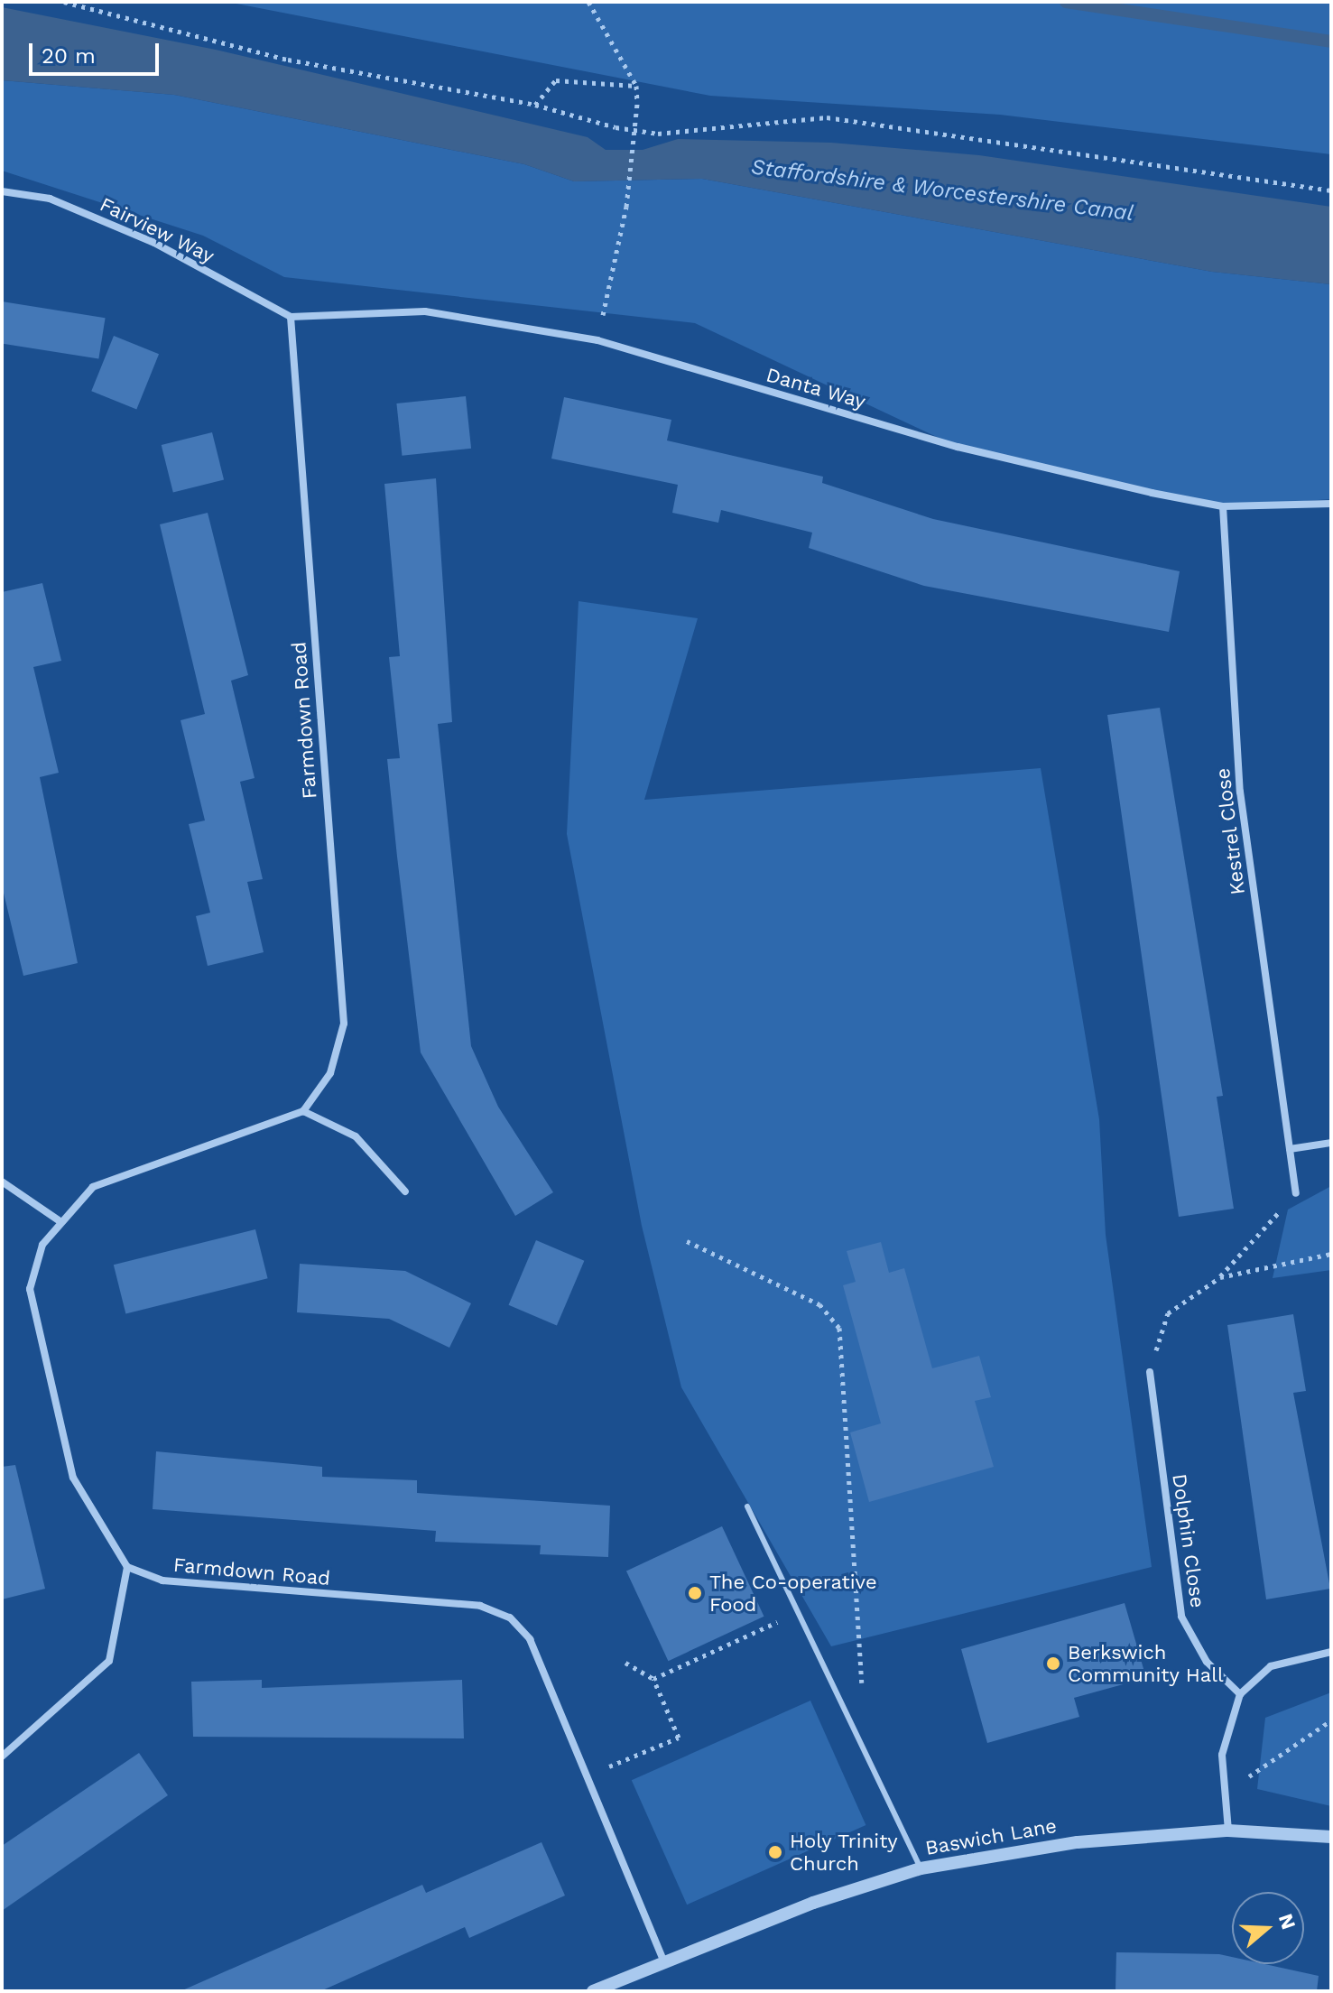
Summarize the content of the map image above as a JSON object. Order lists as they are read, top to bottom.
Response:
{
  "streets": {
    "street": [
      "Fairview Way",
      "Danta Way",
      "Farmdown Road",
      "Kestrel Close",
      "Dolphin Close",
      "Baswich Lane"
    ]
  },
  "crossings": [
    ["Fairview Way", "Danta Way"],
    ["Fairview Way", "Farmdown Road"],
    ["Danta Way", "Farmdown Road"],
    ["Danta Way", "Kestrel Close"],
    ["Farmdown Road", "Baswich Lane"]
  ],
  "water": ["Staffordshire & Worcestershire Canal"],
  "places": ["The Co-operative Food", "Berkswich Community Hall", "Holy Trinity Church"],
  "scale_bar": "20 m",
  "north": "right"
}
